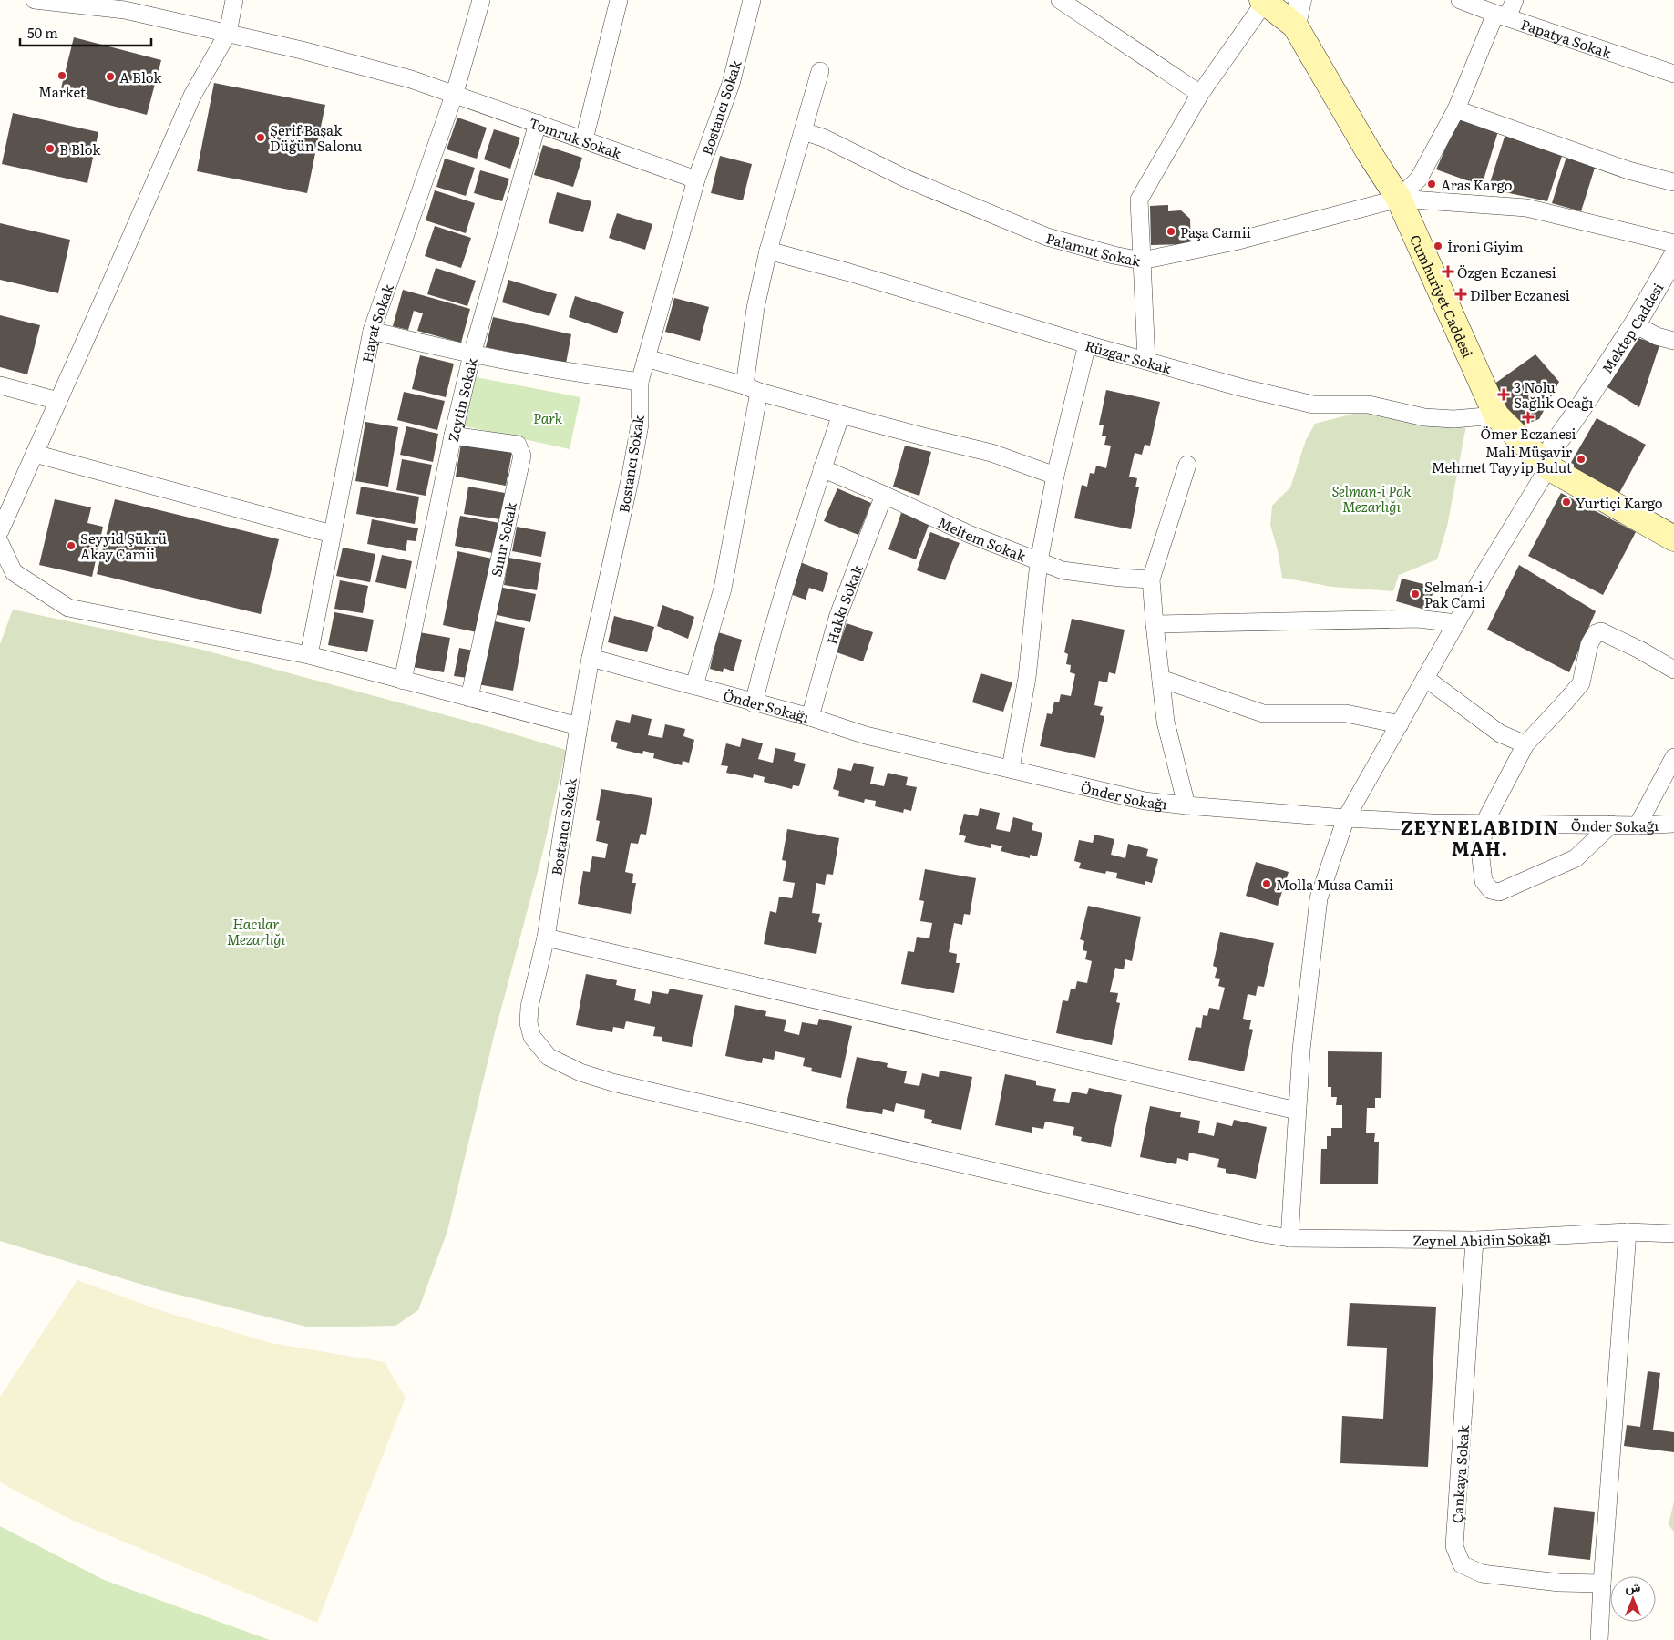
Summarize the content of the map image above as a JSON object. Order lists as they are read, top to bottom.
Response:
{
  "streets": {
    "main road": ["Cumhuriyet Caddesi"],
    "street": [
      "Papatya Sokak",
      "Bostancı Sokak",
      "Tomruk Sokak",
      "Palamut Sokak",
      "Hayat Sokak",
      "Mektep Caddesi",
      "Rüzgar Sokak",
      "Zeytin Sokak",
      "Meltem Sokak",
      "Sınır Sokak",
      "Hakkı Sokak",
      "Önder Sokağı",
      "Zeynel Abidin Sokağı",
      "Çankaya Sokak"
    ]
  },
  "crossings": [
    ["Bostancı Sokak", "Tomruk Sokak"],
    ["Bostancı Sokak", "Önder Sokağı"],
    ["Bostancı Sokak", "Zeynel Abidin Sokağı"],
    ["Tomruk Sokak", "Hayat Sokak"],
    ["Tomruk Sokak", "Zeytin Sokak"],
    ["Palamut Sokak", "Cumhuriyet Caddesi"],
    ["Cumhuriyet Caddesi", "Mektep Caddesi"],
    ["Cumhuriyet Caddesi", "Rüzgar Sokak"],
    ["Zeytin Sokak", "Sınır Sokak"],
    ["Meltem Sokak", "Hakkı Sokak"],
    ["Hakkı Sokak", "Önder Sokağı"],
    ["Zeynel Abidin Sokağı", "Çankaya Sokak"]
  ],
  "districts": ["ZEYNELABIDIN MAH."],
  "parks": ["Park", "Selman-i Pak Mezarlığı", "Hacılar Mezarlığı"],
  "places": {
    "other": [
      "Market",
      "A Blok",
      "Şerif Başak Düğün Salonu",
      "B Blok",
      "Aras Kargo",
      "Paşa Camii",
      "İroni Giyim",
      "Mali Müşavir Mehmet Tayyip Bulut",
      "Yurtiçi Kargo",
      "Seyyid Şükrü Akay Camii",
      "Selman-i Pak Cami",
      "Molla Musa Camii"
    ],
    "health": [
      "Özgen Eczanesi",
      "Dilber Eczanesi",
      "3 Nolu Sağlık Ocağı",
      "Ömer Eczanesi"
    ]
  },
  "scale_bar": "50 m",
  "north": "top"
}
